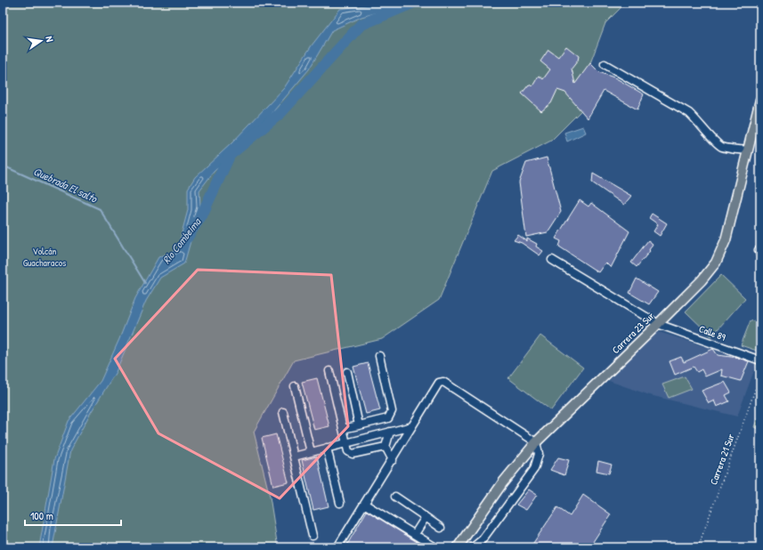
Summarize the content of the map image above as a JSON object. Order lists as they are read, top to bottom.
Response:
{
  "streets": {
    "main road": ["Carrera 23 Sur"],
    "street": ["Calle 89"],
    "path": ["Carrera 21 Sur"]
  },
  "crossings": [
    ["Carrera 23 Sur", "Calle 89"]
  ],
  "water": ["Quebrada El salto", "Río Combeima"],
  "parks": ["Volcán Guacharacos"],
  "scale_bar": "100 m",
  "north": "right"
}
